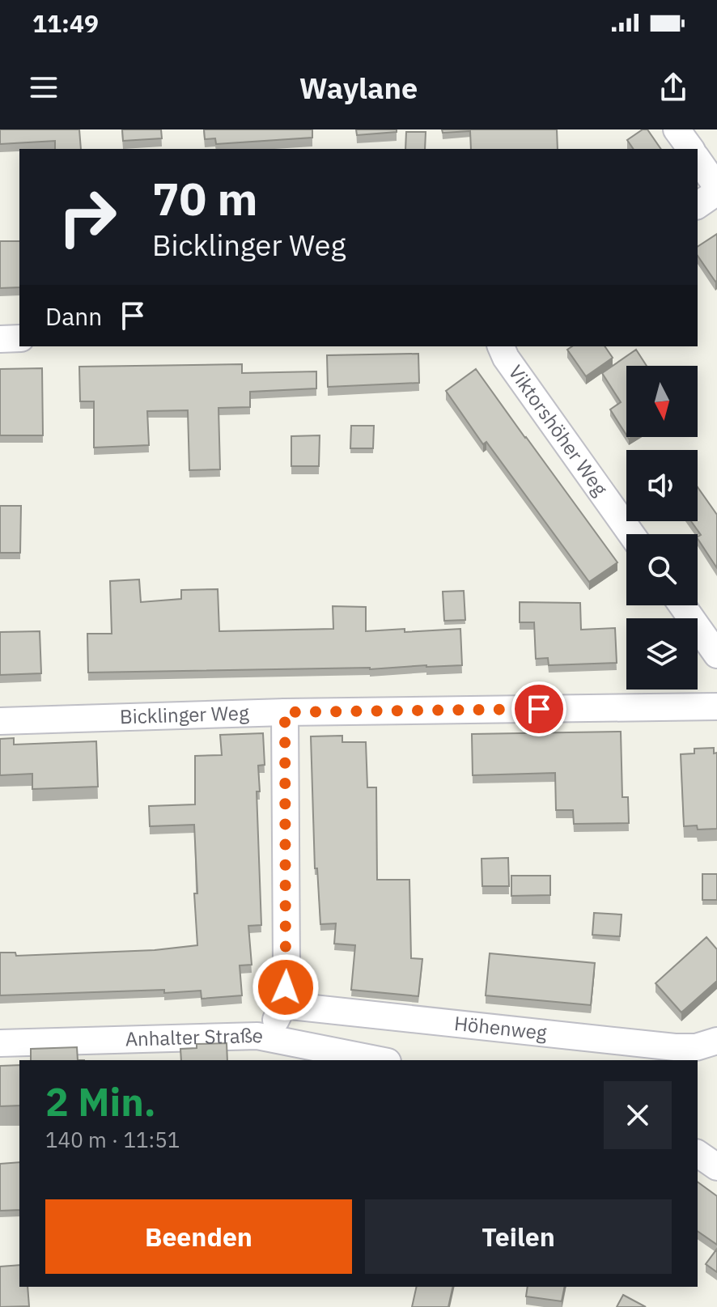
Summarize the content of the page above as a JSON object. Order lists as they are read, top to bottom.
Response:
{
  "streets": {
    "street": [
      "Viktorshöher Weg",
      "Bicklinger Weg",
      "Höhenweg",
      "Anhalter Straße"
    ]
  },
  "north": "bottom",
  "page": {
    "status": "11:49",
    "header": "Waylane",
    "turn": ["70 m", "Bicklinger Weg"],
    "then": "Dann",
    "heading": ["2 Min.", "140 m · 11:51"],
    "buttons": ["Beenden", "Teilen"]
  }
}
